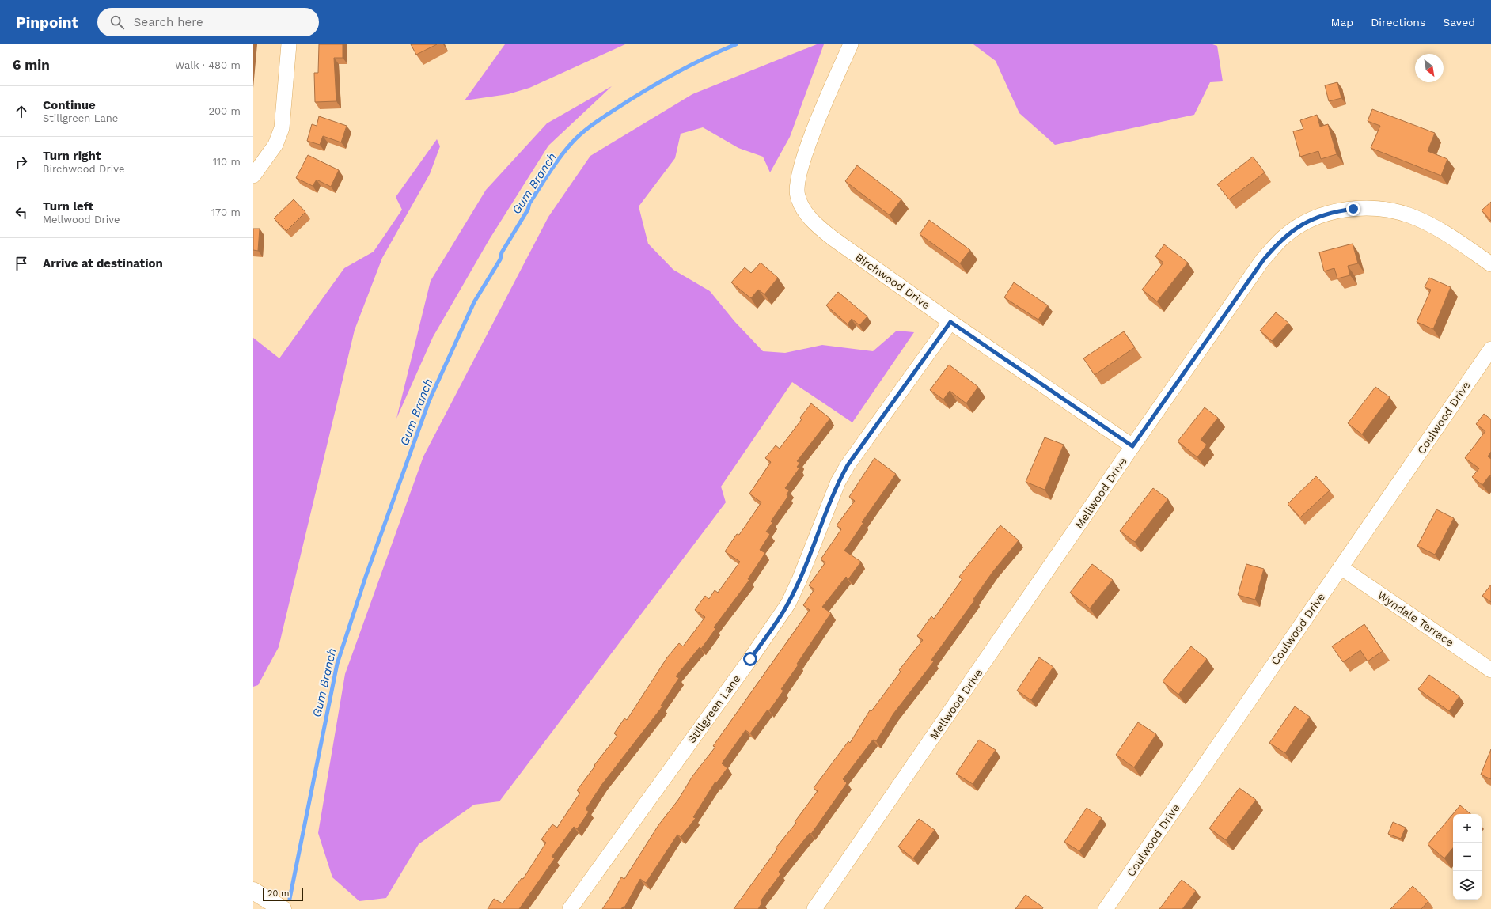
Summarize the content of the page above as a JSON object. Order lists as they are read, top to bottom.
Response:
{
  "streets": {
    "street": [
      "Birchwood Drive",
      "Coulwood Drive",
      "Mellwood Drive",
      "Wyndale Terrace",
      "Stillgreen Lane"
    ]
  },
  "crossings": [
    ["Birchwood Drive", "Mellwood Drive"],
    ["Birchwood Drive", "Stillgreen Lane"],
    ["Coulwood Drive", "Wyndale Terrace"]
  ],
  "water": ["Gum Branch"],
  "scale_bar": "20 m",
  "north": "bottom right",
  "page": {
    "header": "Pinpoint",
    "search": "Search here",
    "nav": ["Map", "Directions", "Saved"],
    "heading": ["6 min", "Walk · 480 m"],
    "list": [
      ["Continue", "Stillgreen Lane", "200 m"],
      ["Turn right", "Birchwood Drive", "110 m"],
      ["Turn left", "Mellwood Drive", "170 m"],
      "Arrive at destination"
    ],
    "map_buttons": ["+", "−"],
    "scale": "20 m"
  }
}
